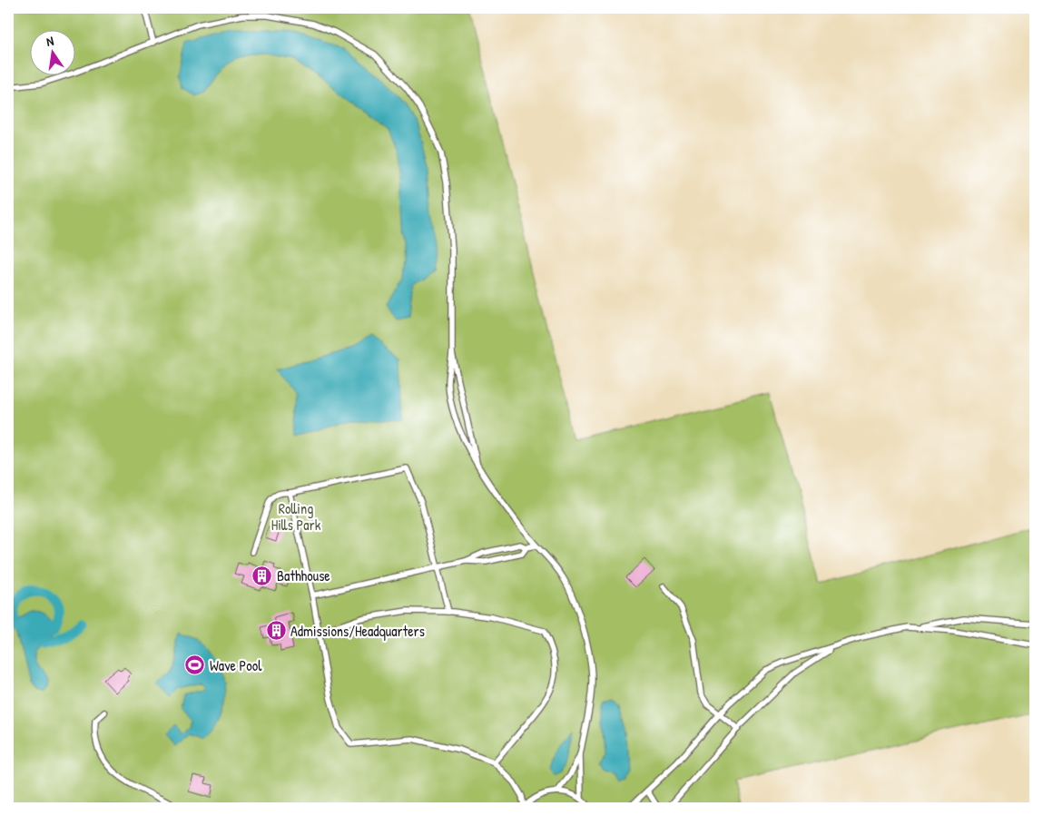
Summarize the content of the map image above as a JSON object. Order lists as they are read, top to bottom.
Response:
{
  "parks": ["Rolling Hills Park"],
  "places": {
    "building": ["Bathhouse", "Admissions/Headquarters"],
    "sports": ["Wave Pool"]
  },
  "north": "top"
}
